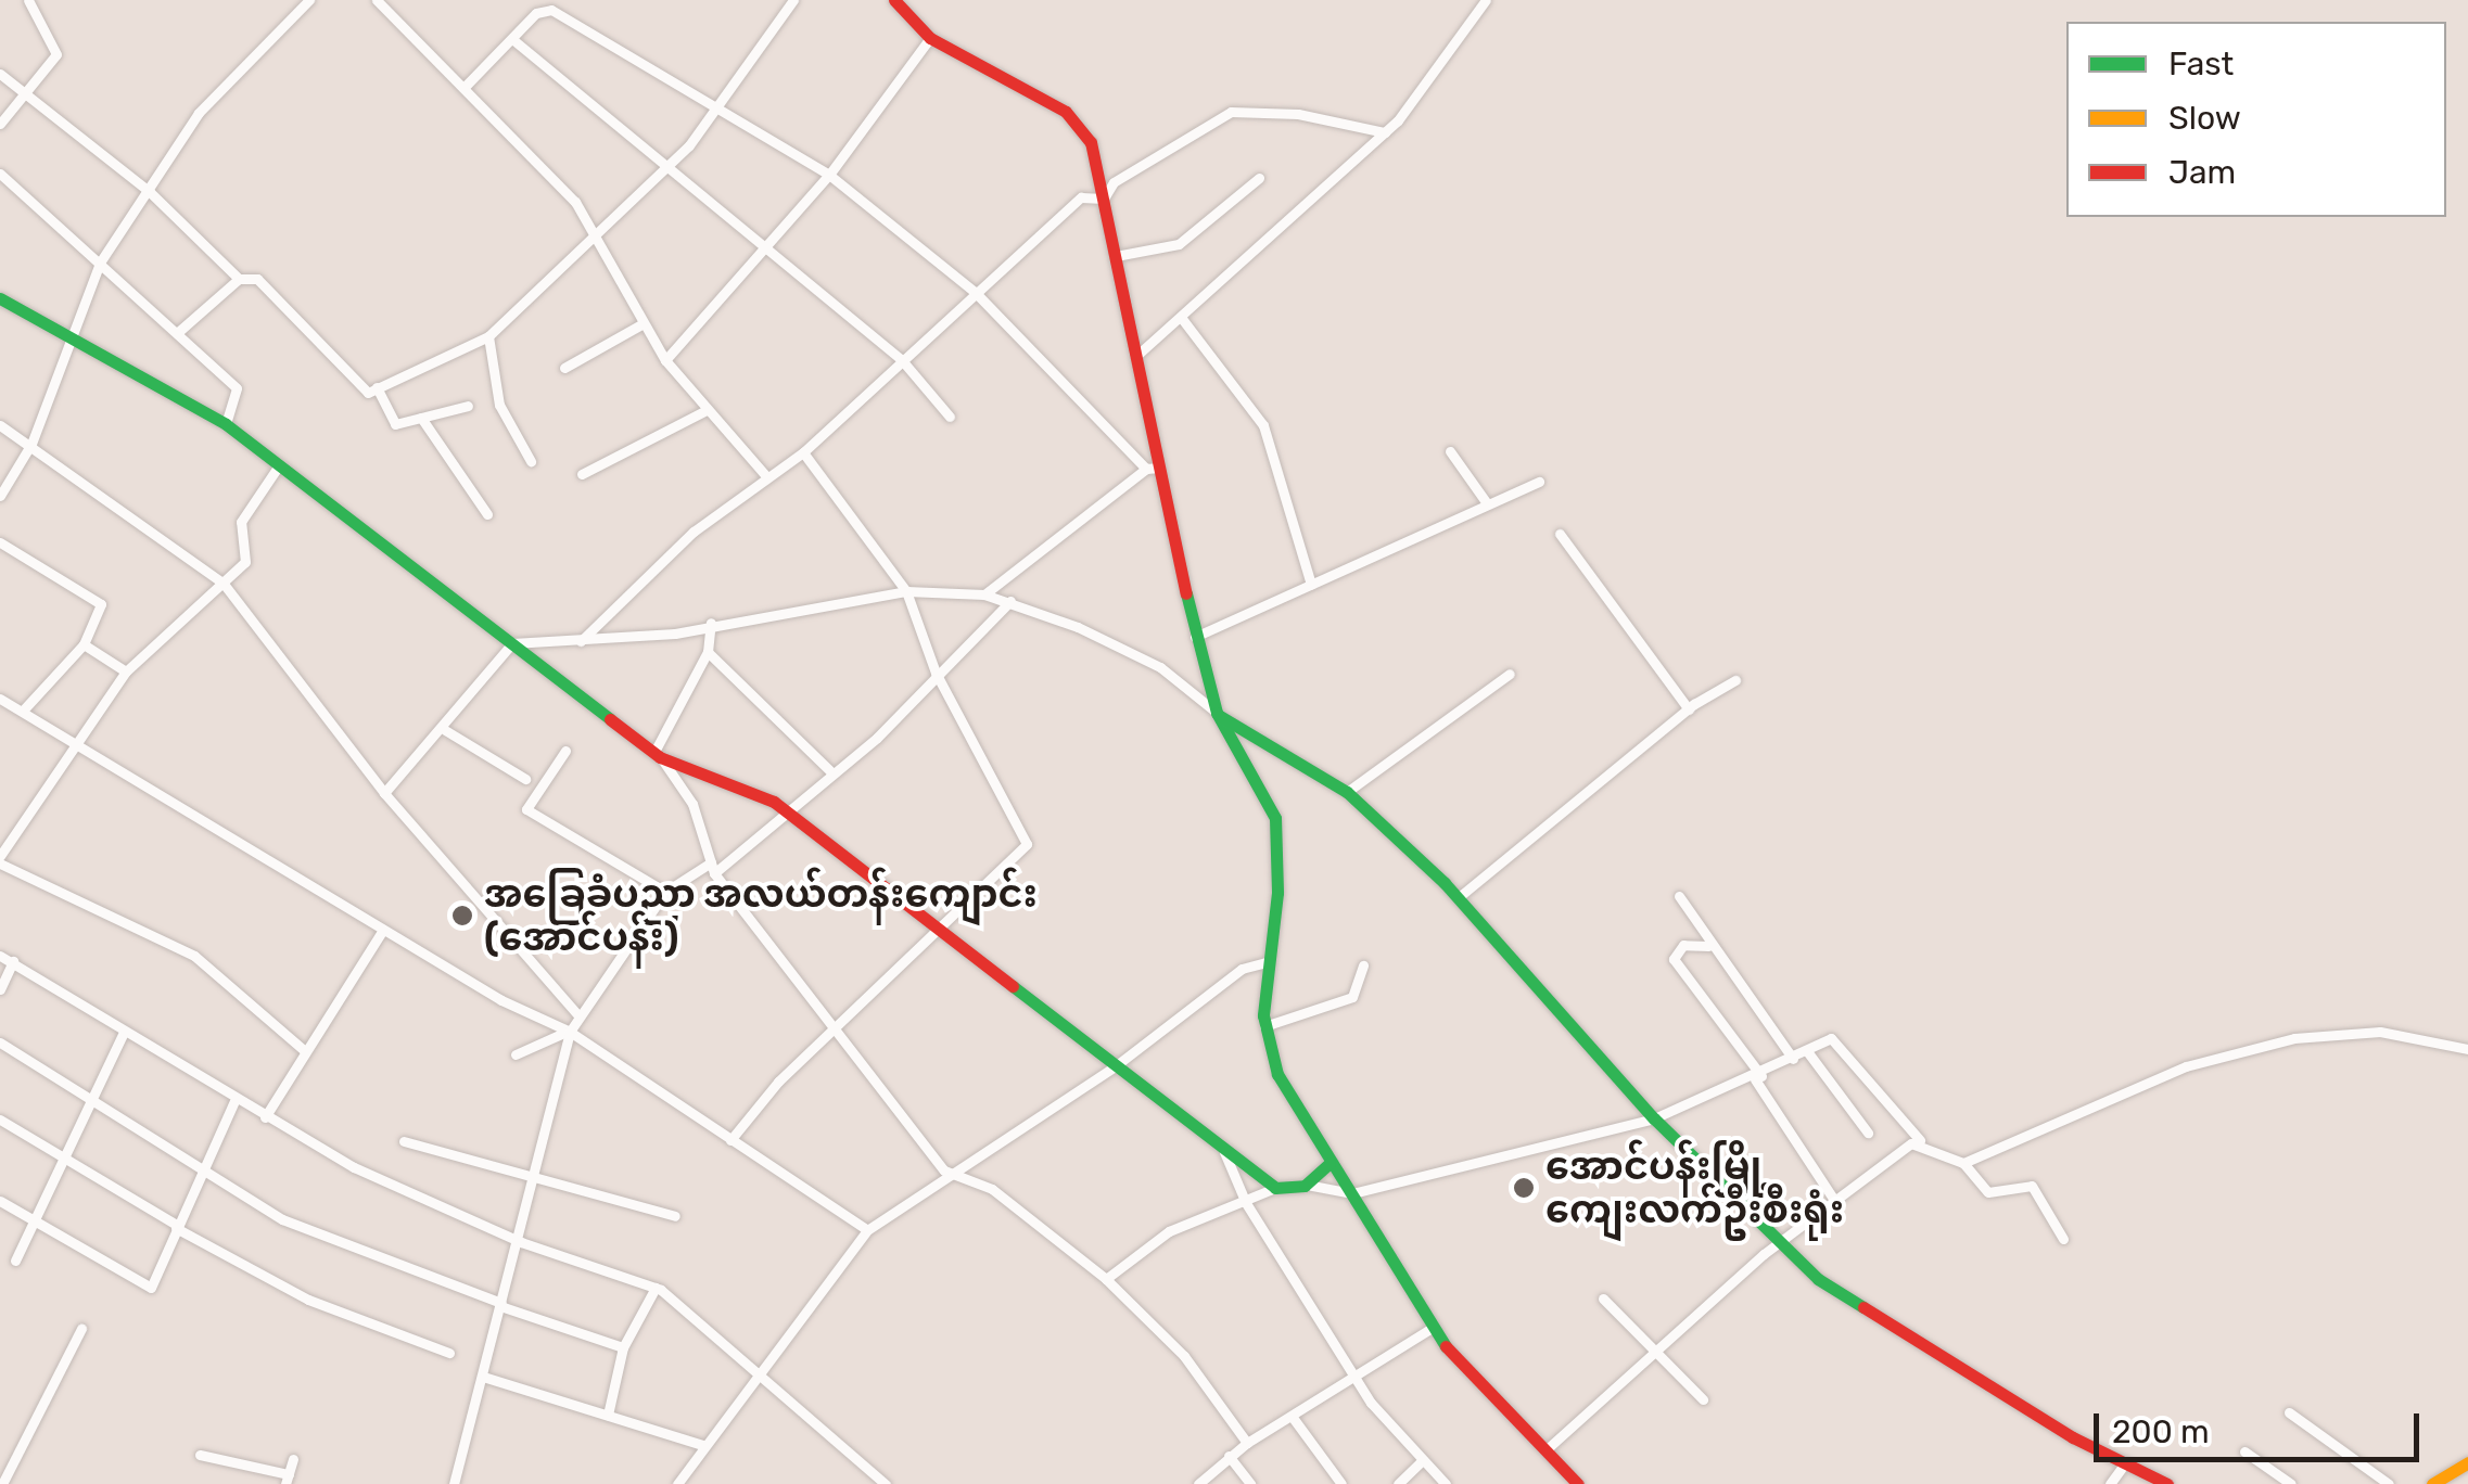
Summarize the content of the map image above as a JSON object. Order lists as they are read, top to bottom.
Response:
{
  "places": ["အခြေခံပညာ အလယ်တန်းကျောင်း (အောင်ပန်း)", "အောင်ပန်းမြို့ ကျေးလက်ဦးစီးရုံး"],
  "legend": ["Fast", "Slow", "Jam"],
  "scale_bar": "200 m"
}
